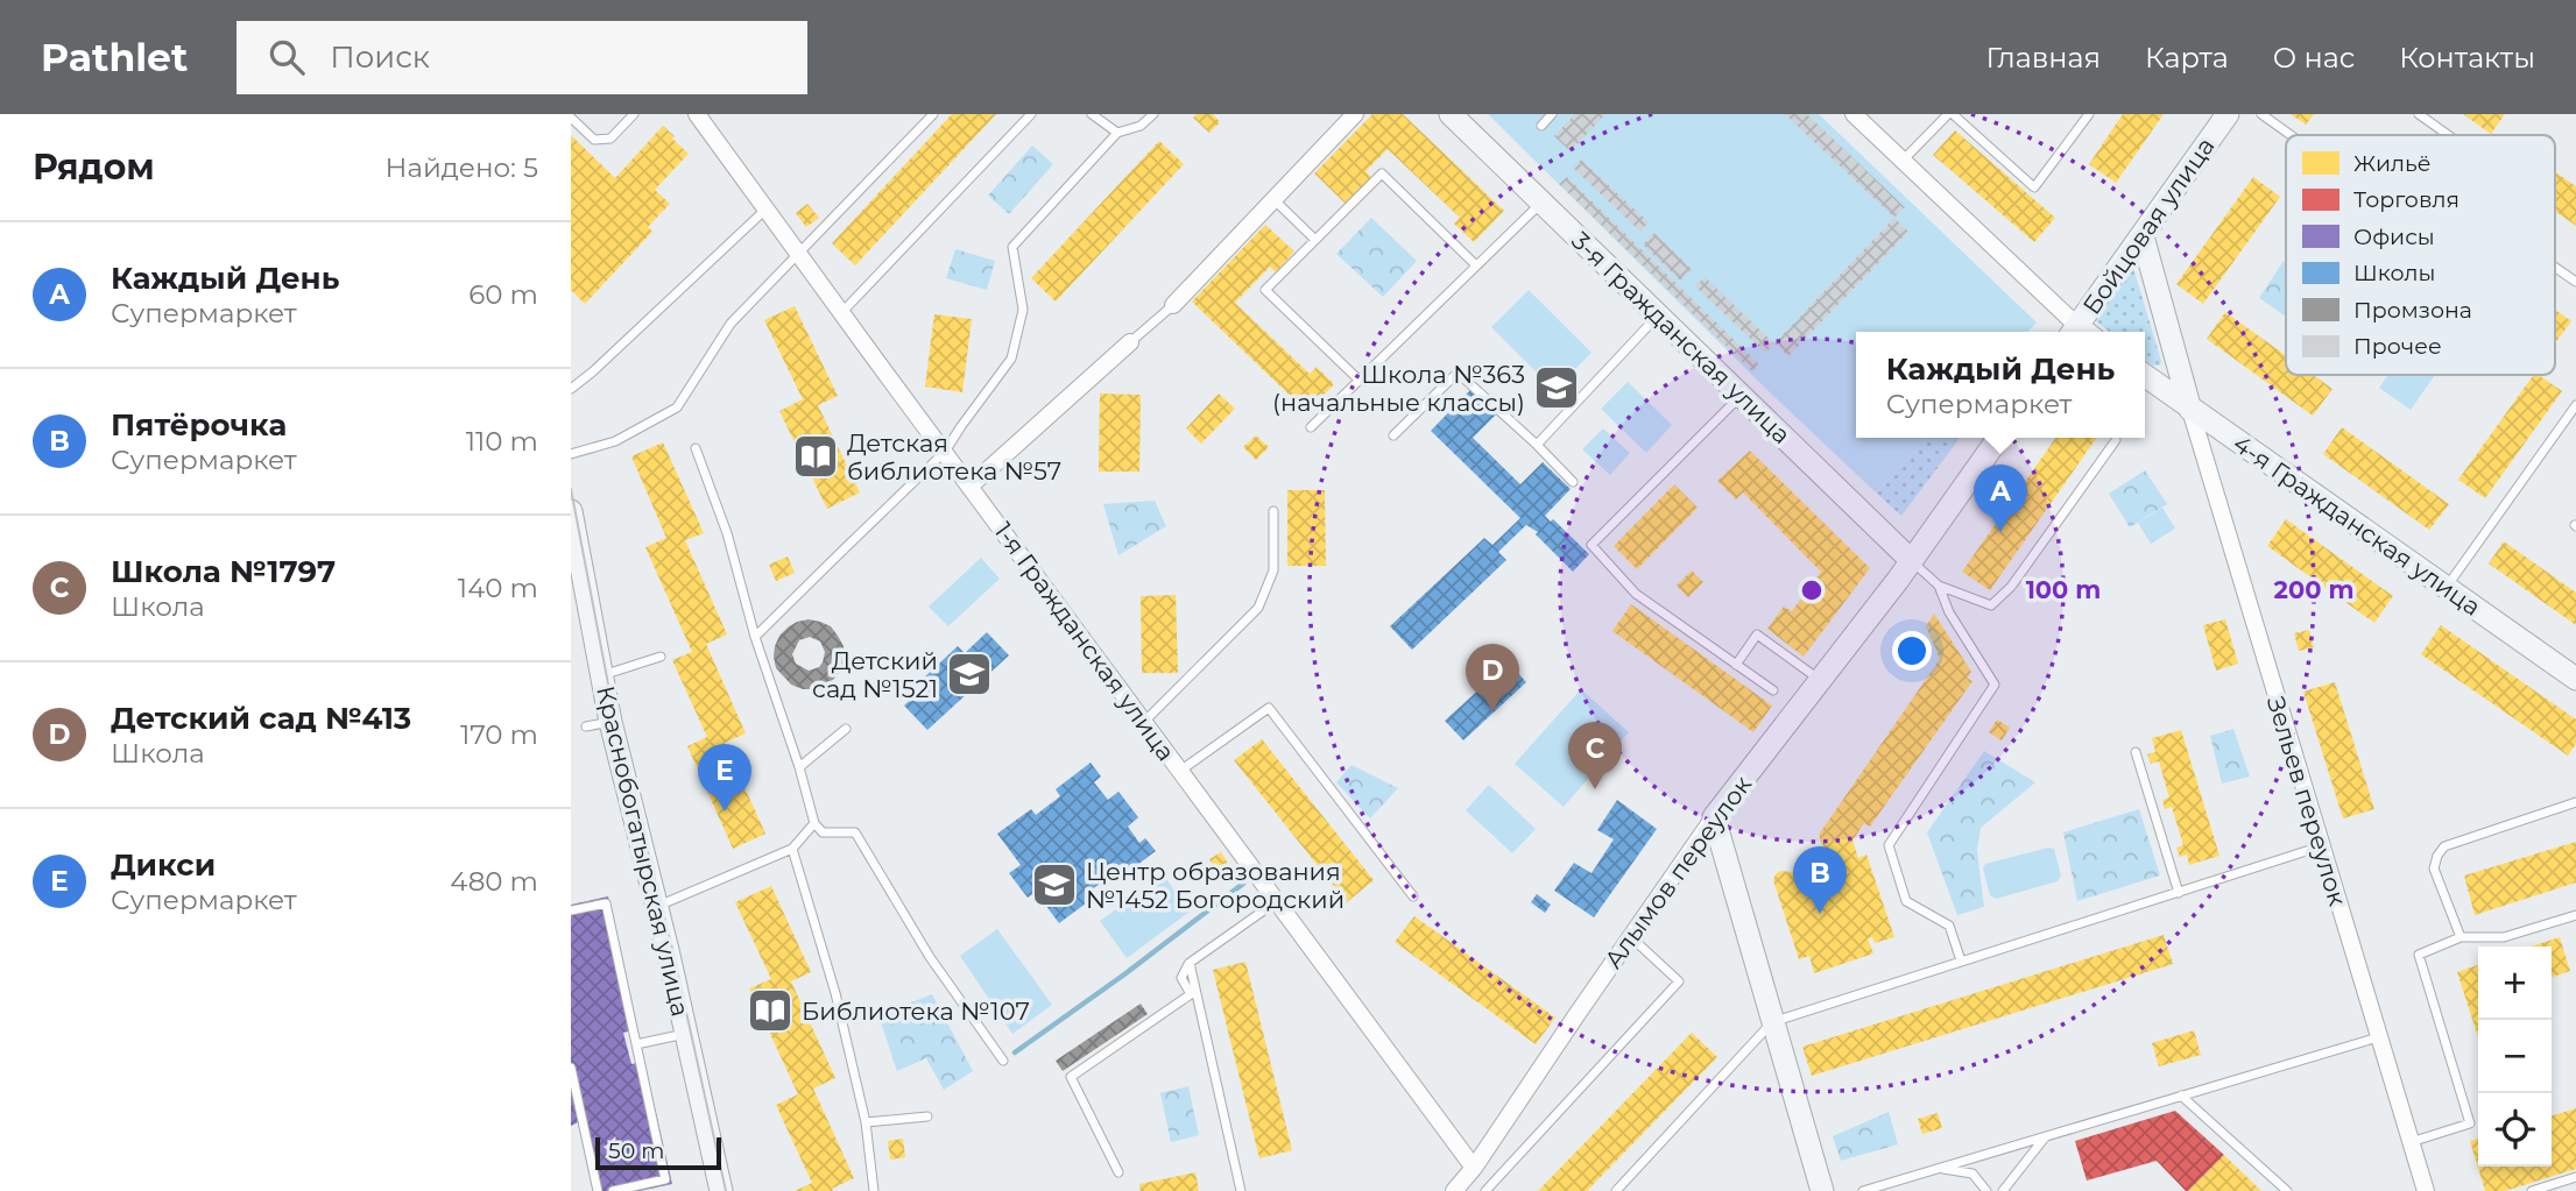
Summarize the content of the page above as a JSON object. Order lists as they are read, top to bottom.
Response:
{
  "streets": {
    "street": [
      "Бойцовая улица",
      "3-я Гражданская улица",
      "4-я Гражданская улица",
      "1-я Гражданская улица",
      "Зельев переулок",
      "Краснобогатырская улица",
      "Алымов переулок"
    ]
  },
  "crossings": [
    ["3-я Гражданская улица", "Алымов переулок"],
    ["4-я Гражданская улица", "Зельев переулок"],
    ["1-я Гражданская улица", "Алымов переулок"]
  ],
  "places": {
    "school or university": ["Школа №363 (начальные классы)", "Детский сад №1521", "Центр образования №1452 Богородский"],
    "library": ["Детская библиотека №57", "Библиотека №107"]
  },
  "legend": [
    "Жильё",
    "Торговля",
    "Офисы",
    "Школы",
    "Промзона",
    "Прочее"
  ],
  "scale_bar": "50 m",
  "page": {
    "header": "Pathlet",
    "search": "Поиск",
    "nav": [
      "Главная",
      "Карта",
      "О нас",
      "Контакты"
    ],
    "heading": ["Рядом", "Найдено: 5"],
    "list": [
      {
        "mark": "A",
        "name": "Каждый День",
        "note": "Супермаркет",
        "value": "60 m"
      },
      {
        "mark": "B",
        "name": "Пятёрочка",
        "note": "Супермаркет",
        "value": "110 m"
      },
      {
        "mark": "C",
        "name": "Школа №1797",
        "note": "Школа",
        "value": "140 m"
      },
      {
        "mark": "D",
        "name": "Детский сад №413",
        "note": "Школа",
        "value": "170 m"
      },
      {
        "mark": "E",
        "name": "Дикси",
        "note": "Супермаркет",
        "value": "480 m"
      }
    ],
    "popup": ["Каждый День", "Супермаркет"],
    "pins": [
      "A",
      "D",
      "C",
      "E",
      "B"
    ],
    "map_buttons": ["+", "−"],
    "scale": "50 m"
  },
  "rings": ["100 m", "200 m"]
}
